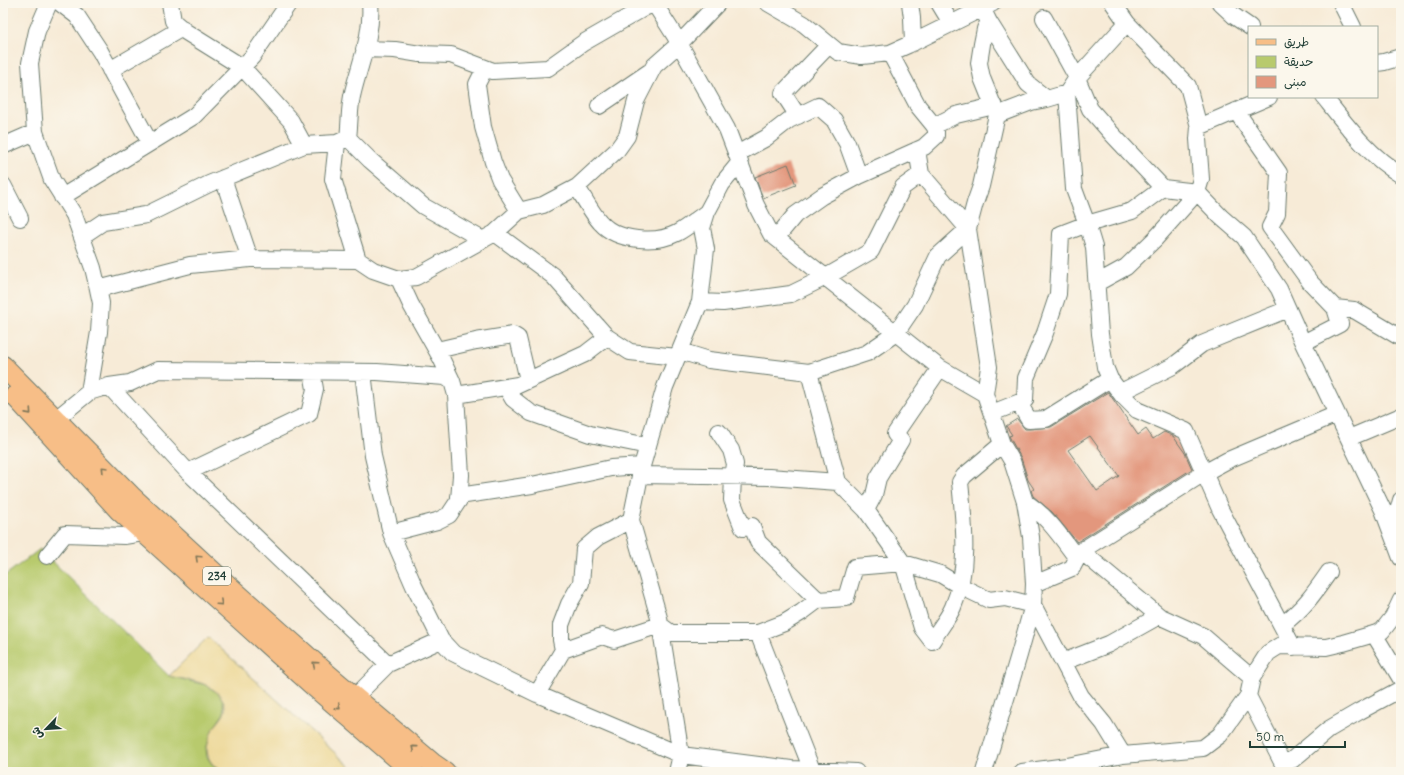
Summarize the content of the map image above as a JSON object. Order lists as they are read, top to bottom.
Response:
{
  "streets": {
    "main road": ["234"]
  },
  "legend": ["طريق", "حديقة", "مبنى"],
  "scale_bar": "50 m",
  "north": "bottom left"
}
